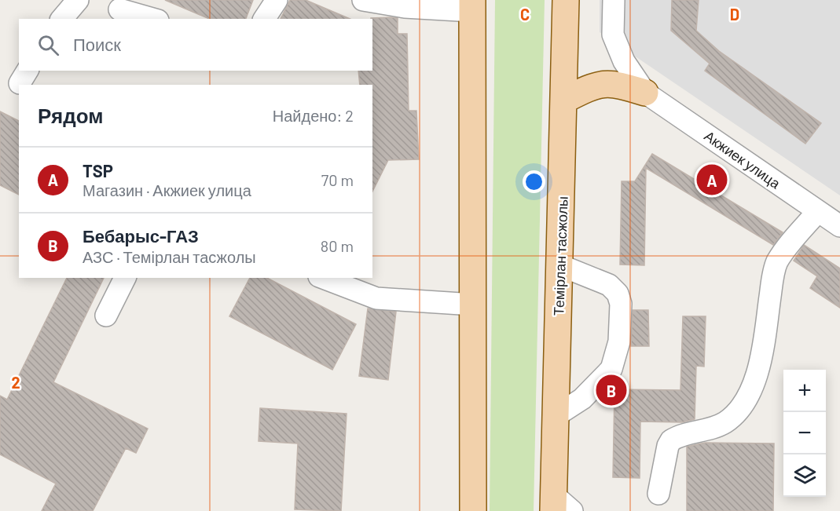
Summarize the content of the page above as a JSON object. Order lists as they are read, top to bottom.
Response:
{
  "streets": {
    "main road": ["Темірлан тасжолы"],
    "street": ["Акжиек улица"]
  },
  "page": {
    "search": "Поиск",
    "heading": ["Рядом", "Найдено: 2"],
    "list": [
      {
        "mark": "A",
        "name": "TSP",
        "note": "Магазин · Акжиек улица",
        "value": "70 m"
      },
      {
        "mark": "B",
        "name": "Бебарыс-ГАЗ",
        "note": "АЗС · Темірлан тасжолы",
        "value": "80 m"
      }
    ],
    "pins": ["A", "B"],
    "map_buttons": ["+", "−"]
  },
  "grid": {
    "columns": ["C", "D"],
    "rows": ["2"]
  }
}
